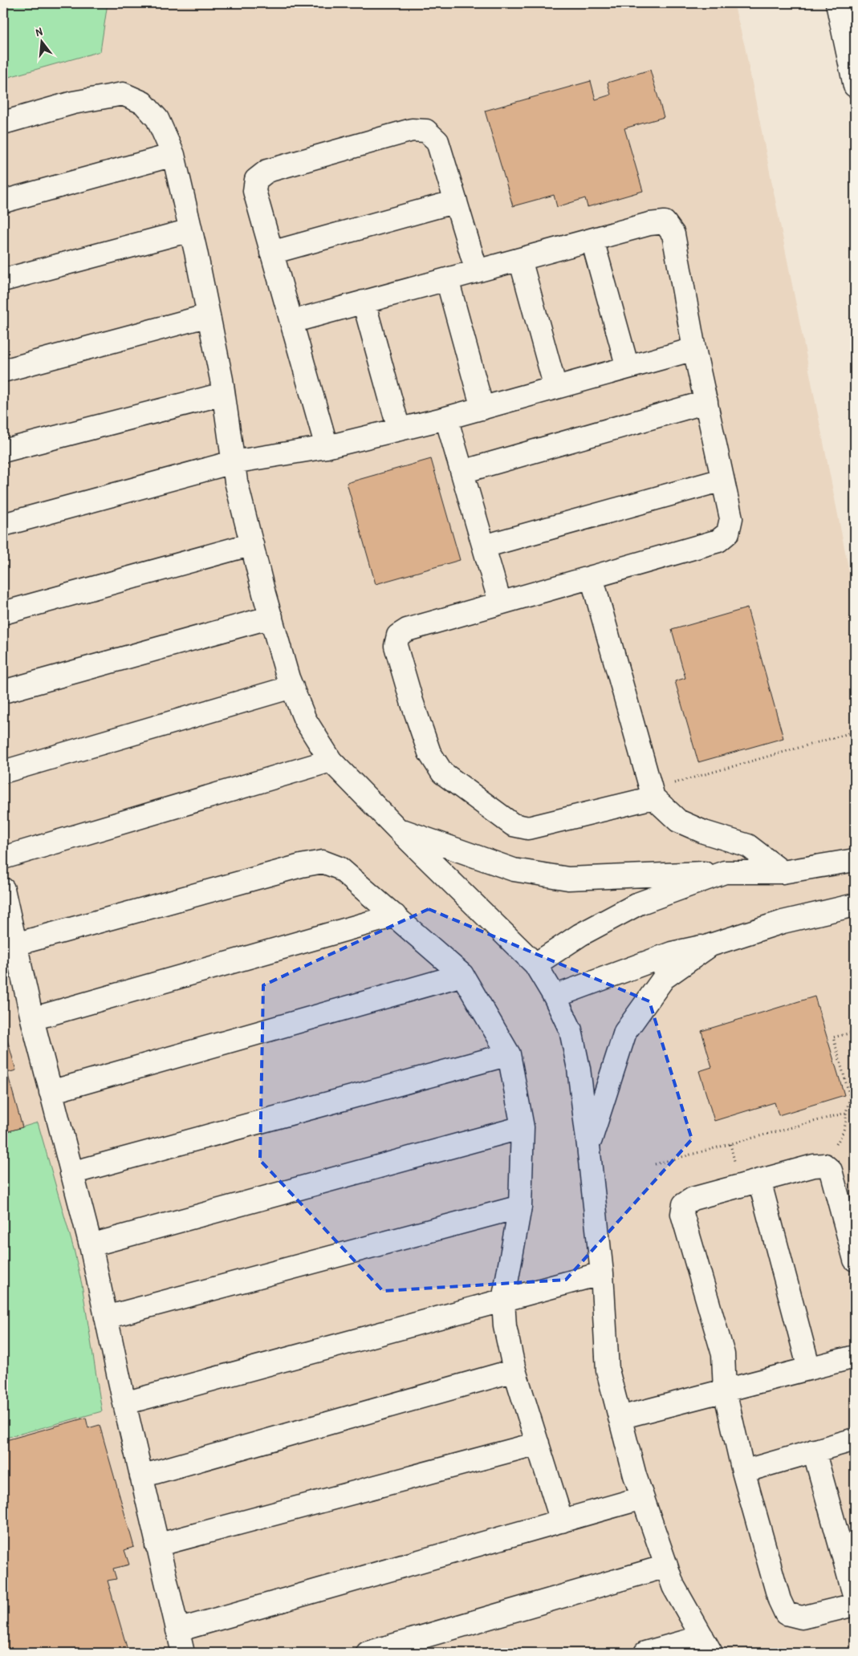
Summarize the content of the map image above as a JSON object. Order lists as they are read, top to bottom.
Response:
{
  "north": "top"
}
